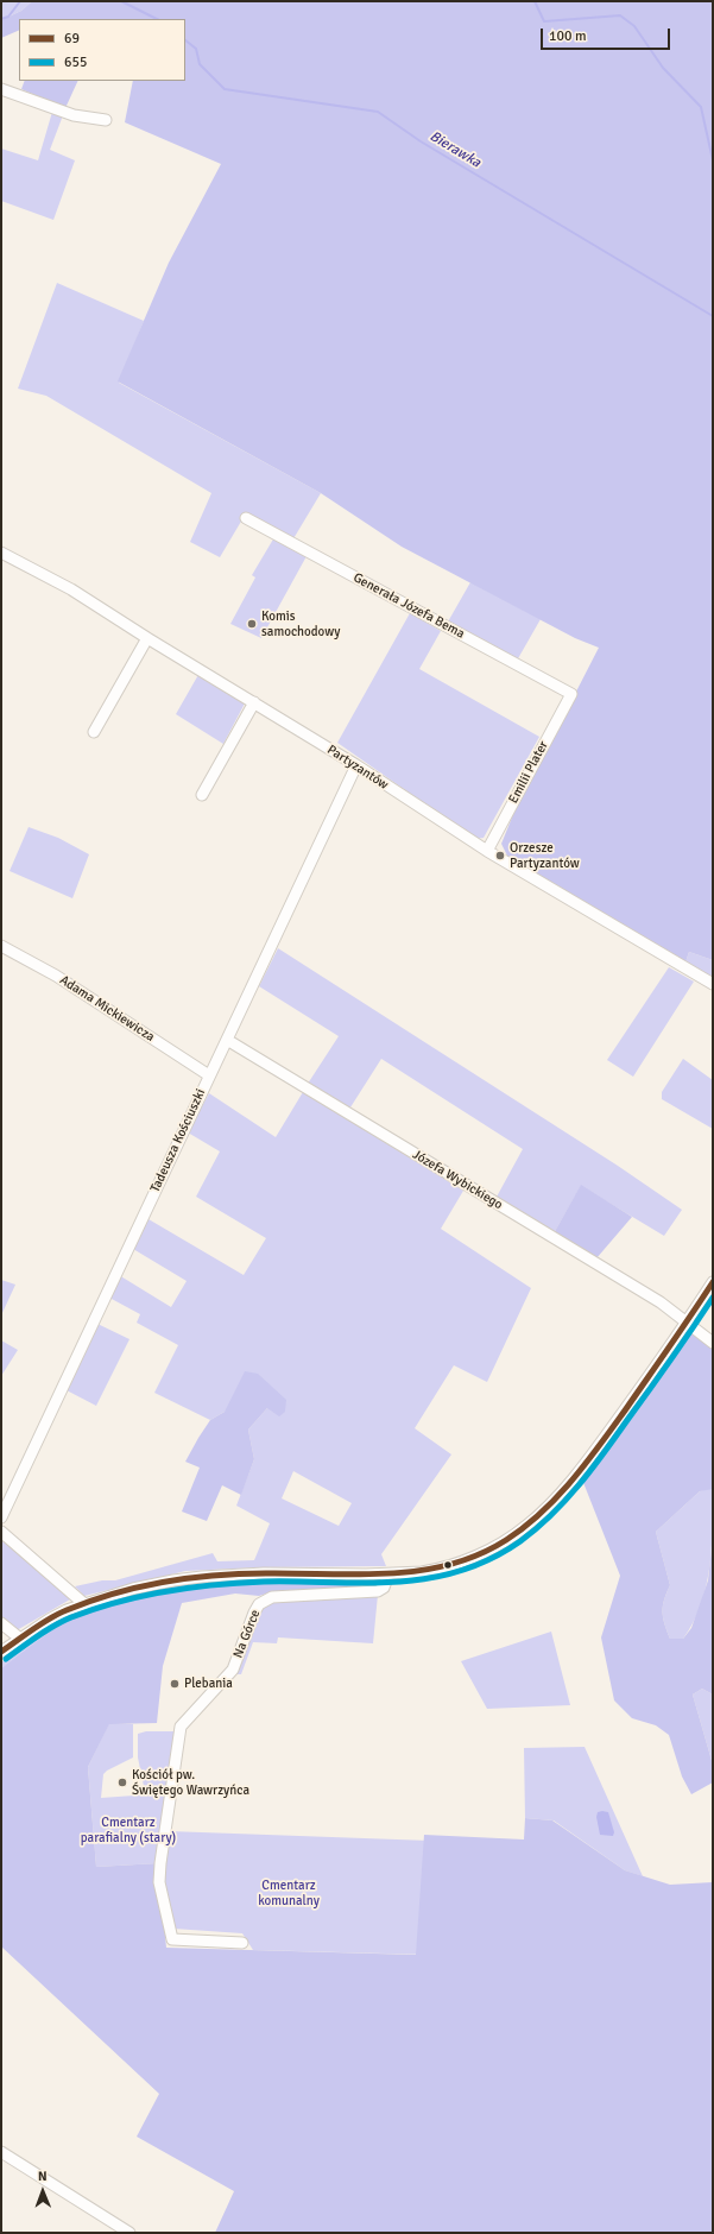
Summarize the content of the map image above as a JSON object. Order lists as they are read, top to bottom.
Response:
{
  "streets": {
    "street": [
      "Generała Józefa Bema",
      "Partyzantów",
      "Emilii Plater",
      "Adama Mickiewicza",
      "Tadeusza Kościuszki",
      "Józefa Wybickiego",
      "Na Górce"
    ]
  },
  "crossings": [
    ["Generała Józefa Bema", "Emilii Plater"],
    ["Partyzantów", "Emilii Plater"],
    ["Partyzantów", "Tadeusza Kościuszki"],
    ["Adama Mickiewicza", "Tadeusza Kościuszki"],
    ["Tadeusza Kościuszki", "Józefa Wybickiego"]
  ],
  "water": ["Bierawka"],
  "parks": ["Cmentarz parafialny (stary)", "Cmentarz komunalny"],
  "places": [
    "Komis samochodowy",
    "Orzesze Partyzantów",
    "Plebania",
    "Kościół pw. Świętego Wawrzyńca"
  ],
  "lines": ["transit line 69", "transit line 655"],
  "legend": ["69", "655"],
  "scale_bar": "100 m",
  "north": "top"
}
